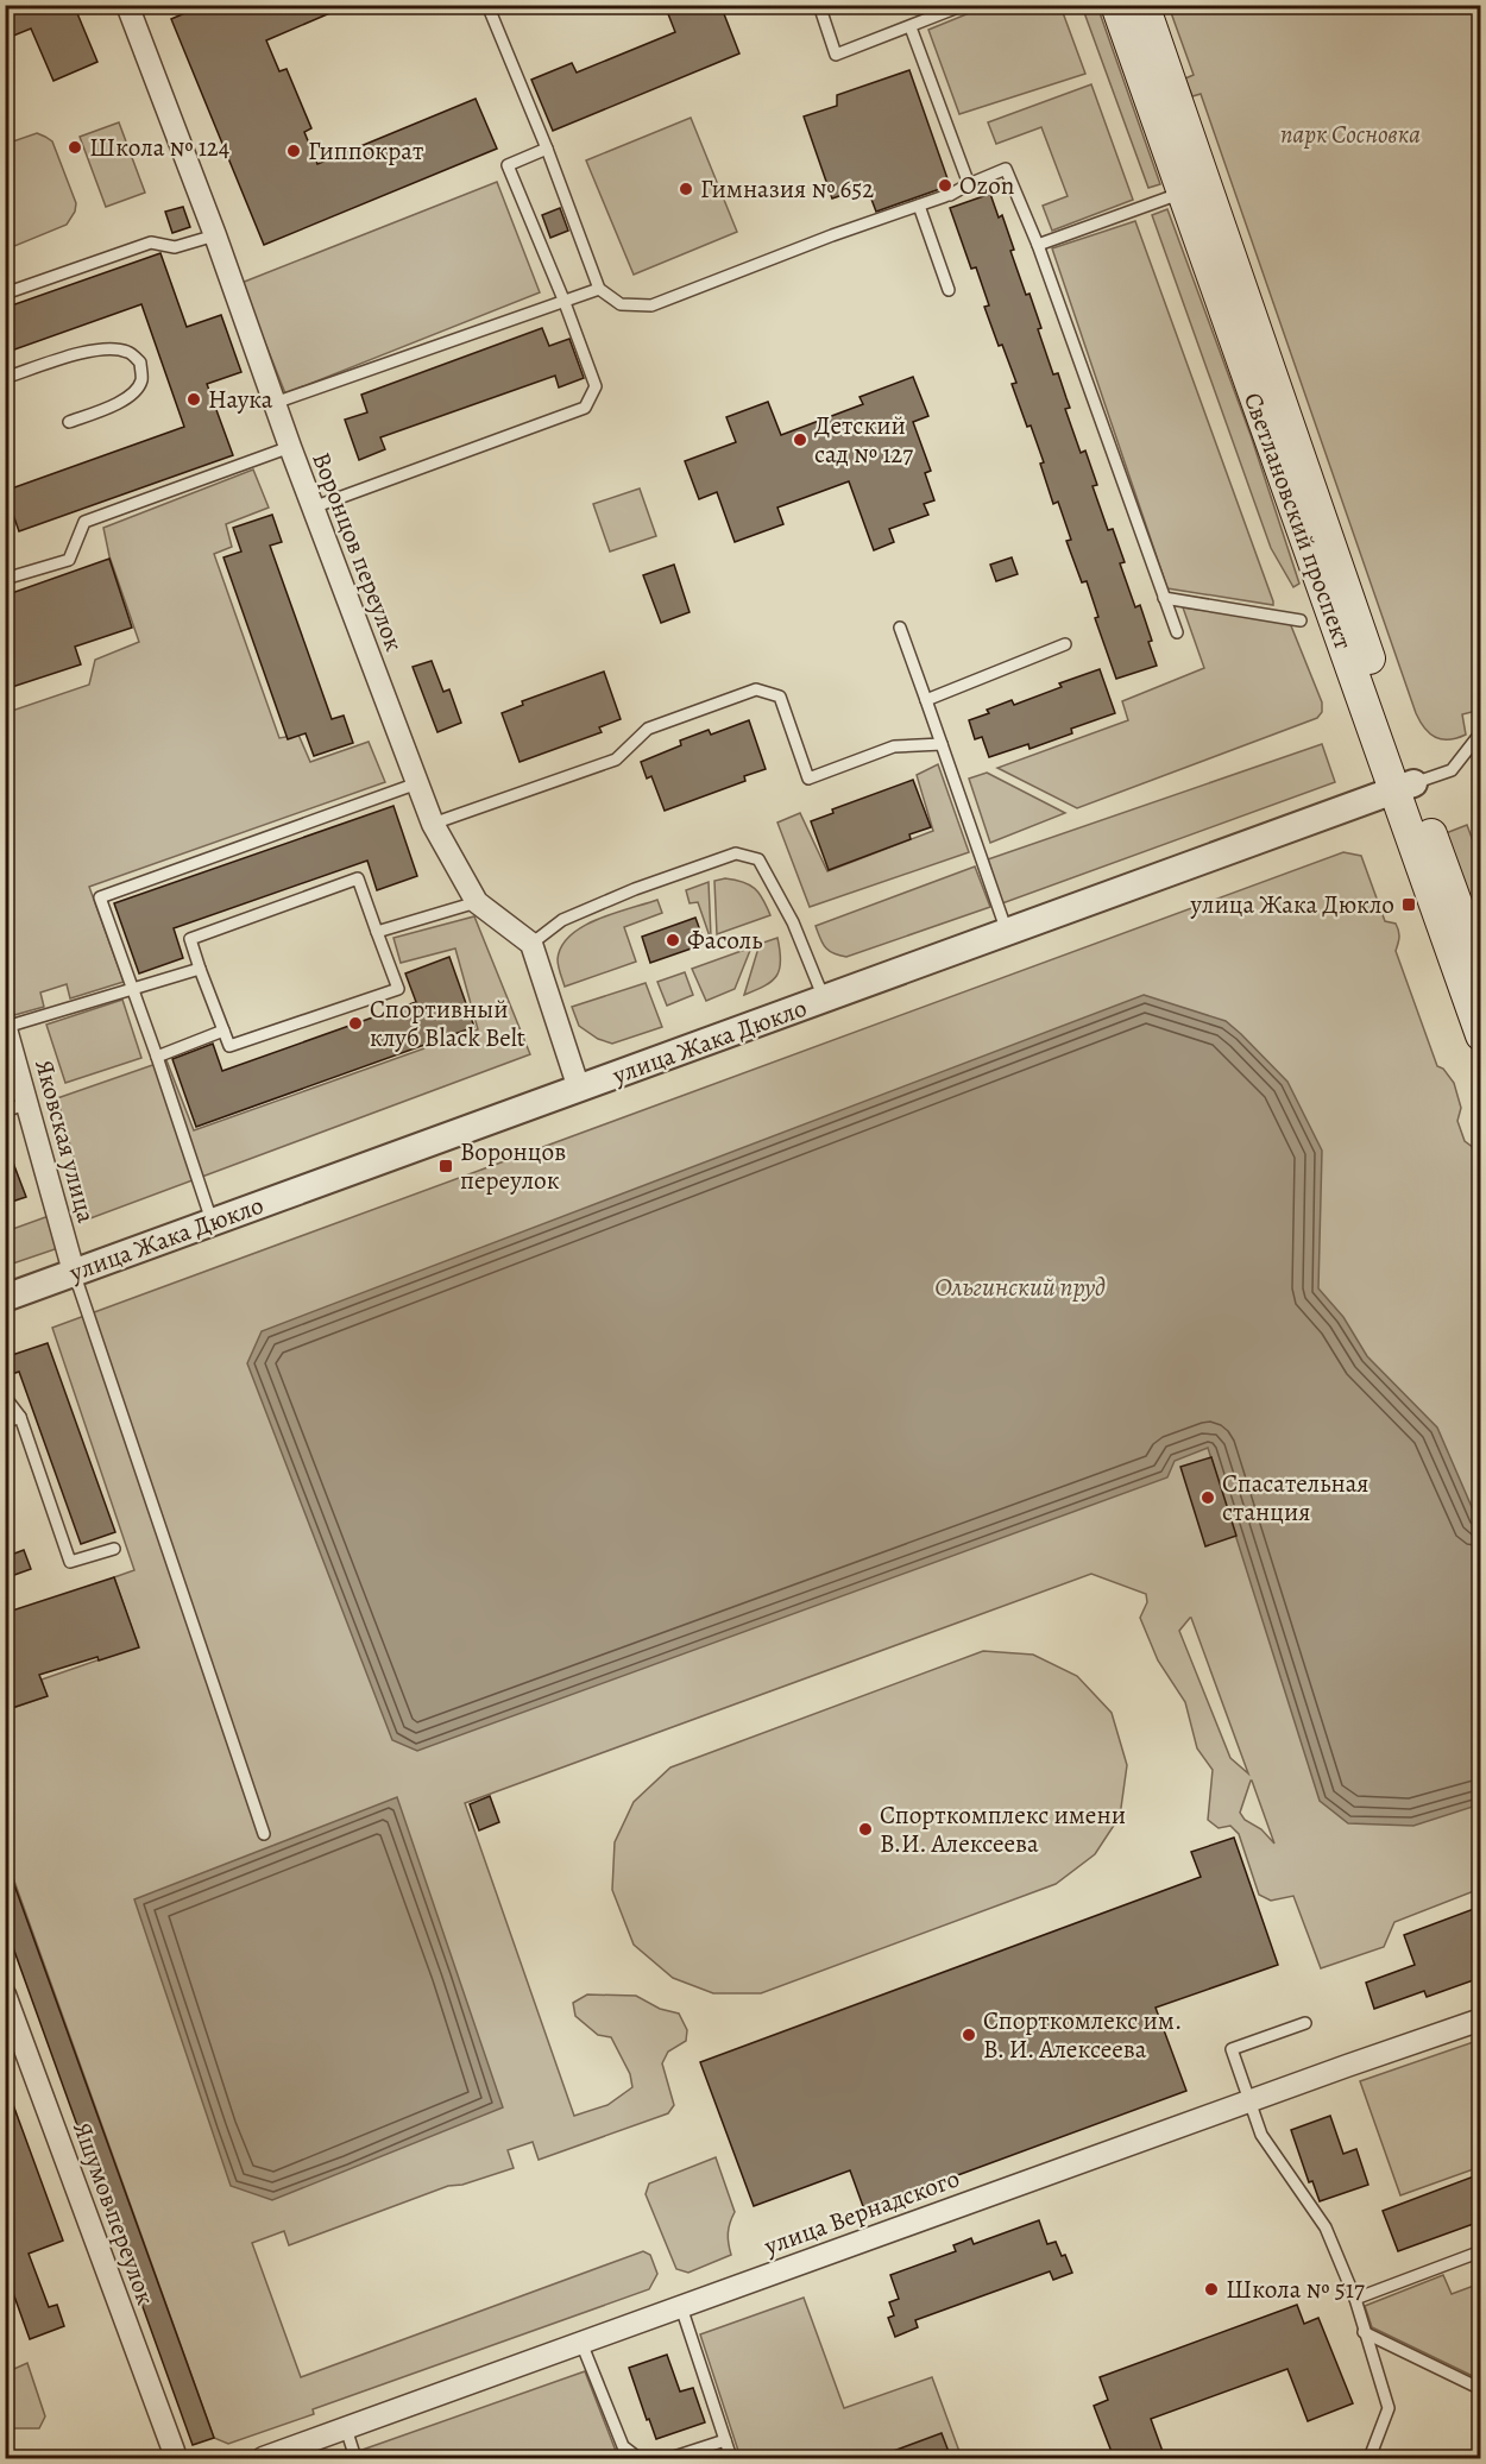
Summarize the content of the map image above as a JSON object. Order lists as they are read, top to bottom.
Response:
{
  "streets": {
    "main road": ["Светлановский проспект"],
    "street": [
      "Воронцов переулок",
      "улица Жака Дюкло",
      "Яковская улица",
      "улица Вернадского",
      "Яшумов переулок"
    ]
  },
  "crossings": [
    ["Светлановский проспект", "улица Жака Дюкло"],
    ["улица Жака Дюкло", "Яковская улица"]
  ],
  "water": ["Ольгинский пруд"],
  "parks": ["парк Сосновка"],
  "places": {
    "other": [
      "Школа № 124",
      "Гиппократ",
      "Ozon",
      "Гимназия № 652",
      "Наука",
      "Детский сад № 127",
      "Фасоль",
      "Спортивный клуб Black Belt",
      "Спасательная станция",
      "Спорткомплекс имени В.И. Алексеева",
      "Спорткомлекс им. В. И. Алексеева",
      "Школа № 517"
    ],
    "transit": ["улица Жака Дюкло", "Воронцов переулок"]
  }
}
